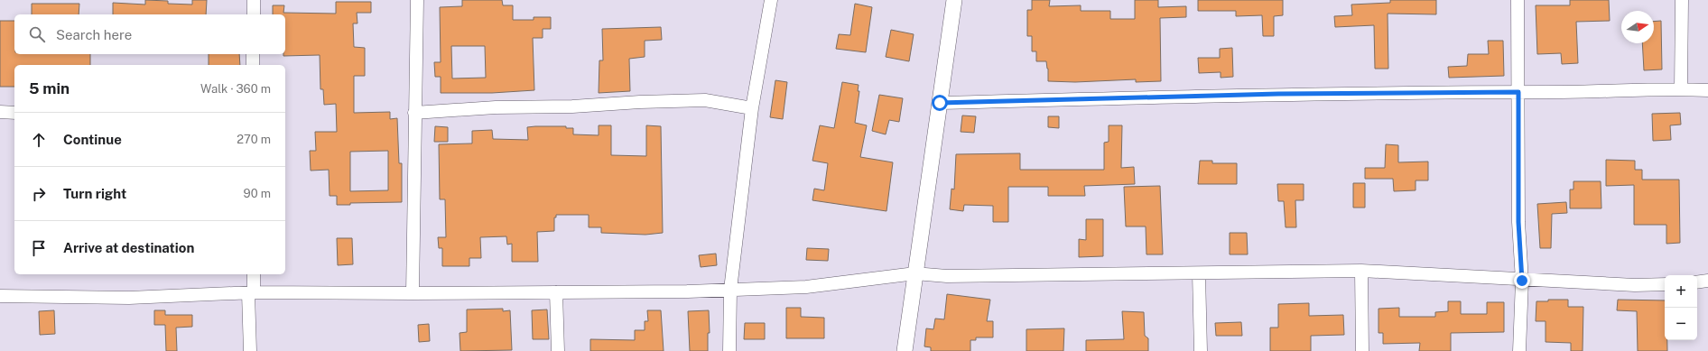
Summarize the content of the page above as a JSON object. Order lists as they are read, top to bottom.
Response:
{
  "north": "right",
  "page": {
    "search": "Search here",
    "heading": ["5 min", "Walk · 360 m"],
    "list": [
      ["Continue", "270 m"],
      ["Turn right", "90 m"],
      "Arrive at destination"
    ],
    "map_buttons": ["+", "−"]
  }
}
